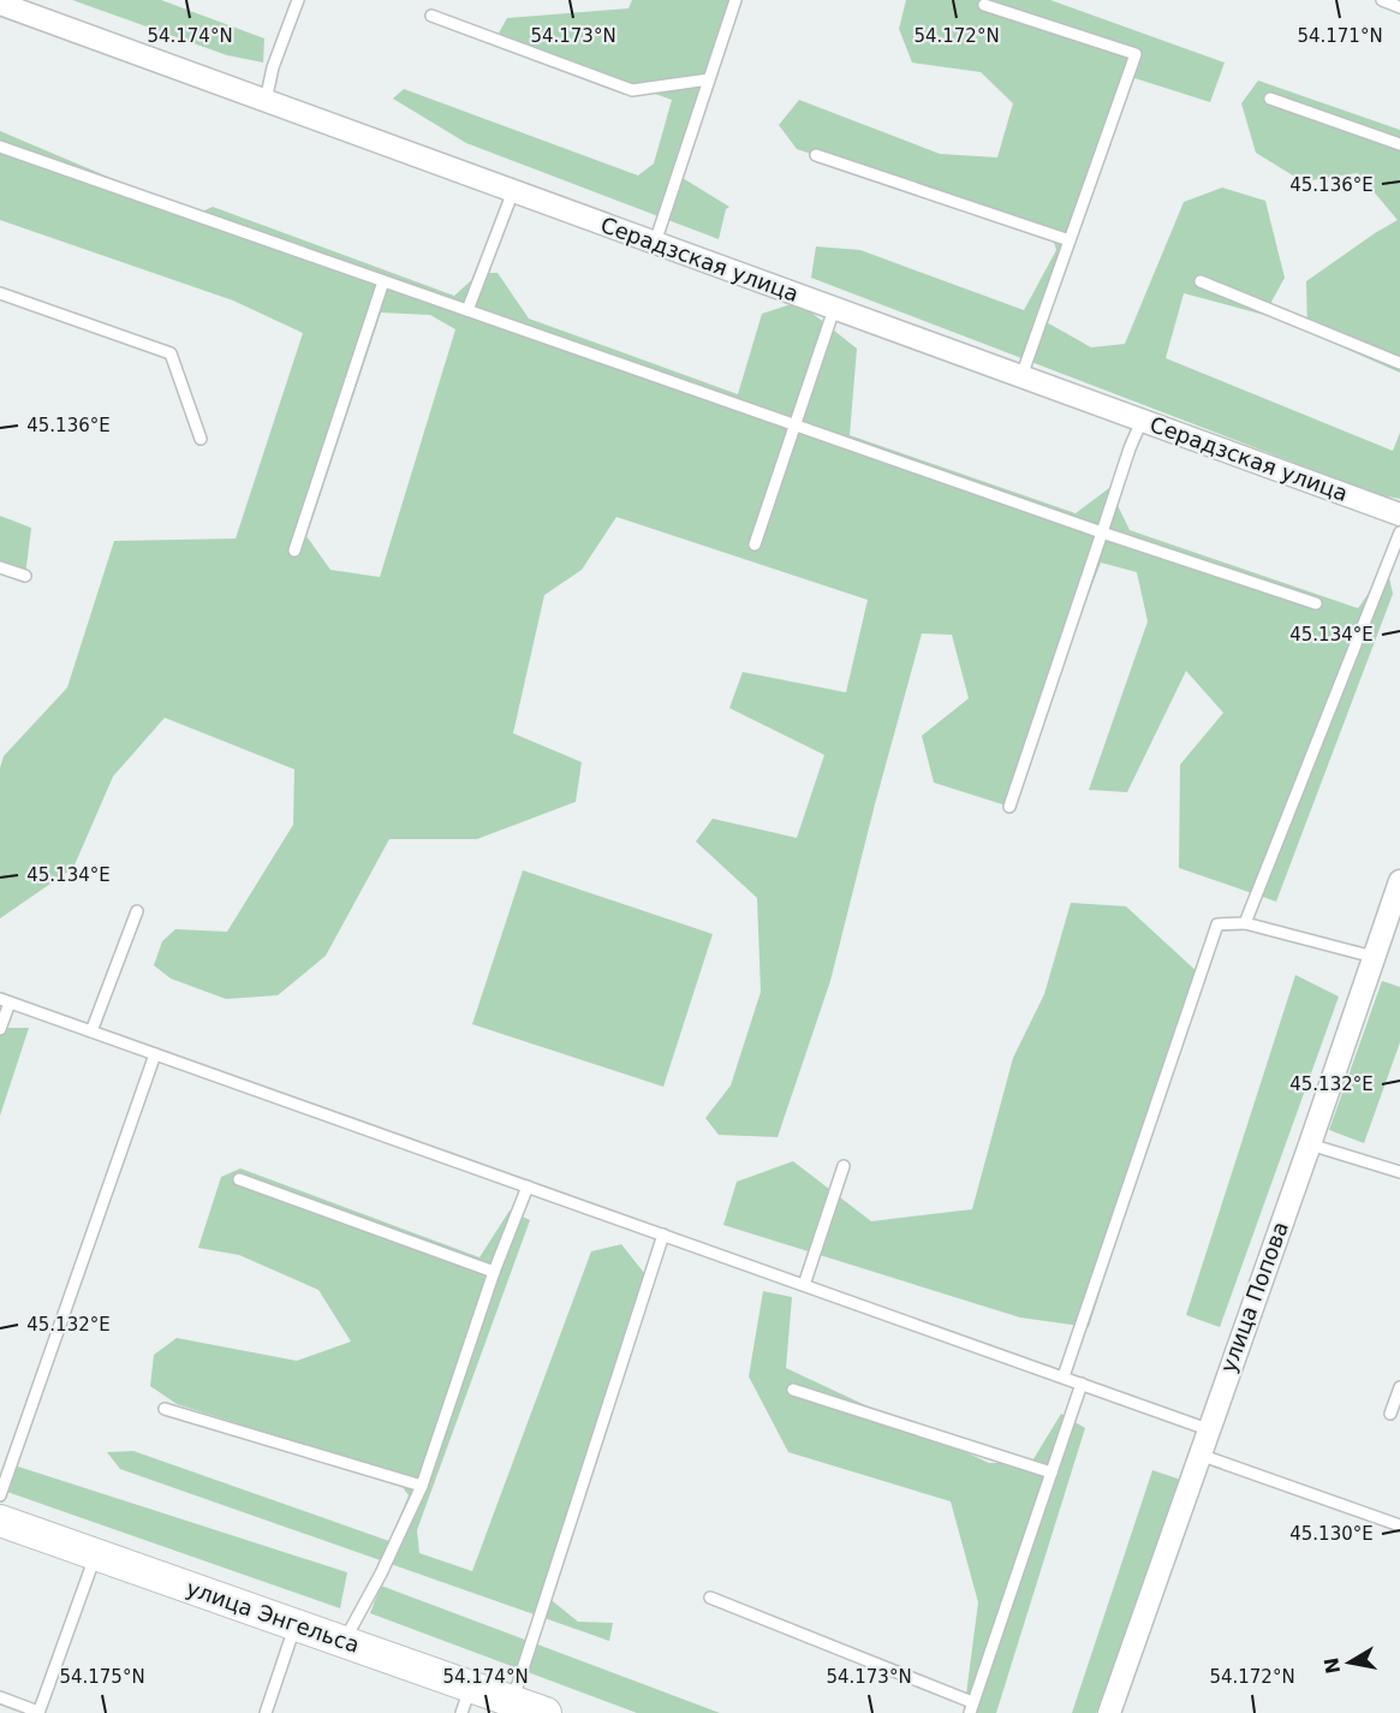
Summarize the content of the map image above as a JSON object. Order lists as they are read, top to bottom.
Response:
{
  "streets": {
    "main road": ["улица Энгельса"],
    "street": ["Серадзская улица", "улица Попова"]
  },
  "north": "left",
  "coordinates": [
    "54.174°N",
    "54.173°N",
    "54.172°N",
    "54.171°N",
    "45.136°E",
    "45.134°E",
    "45.132°E",
    "45.130°E",
    "54.175°N"
  ]
}
